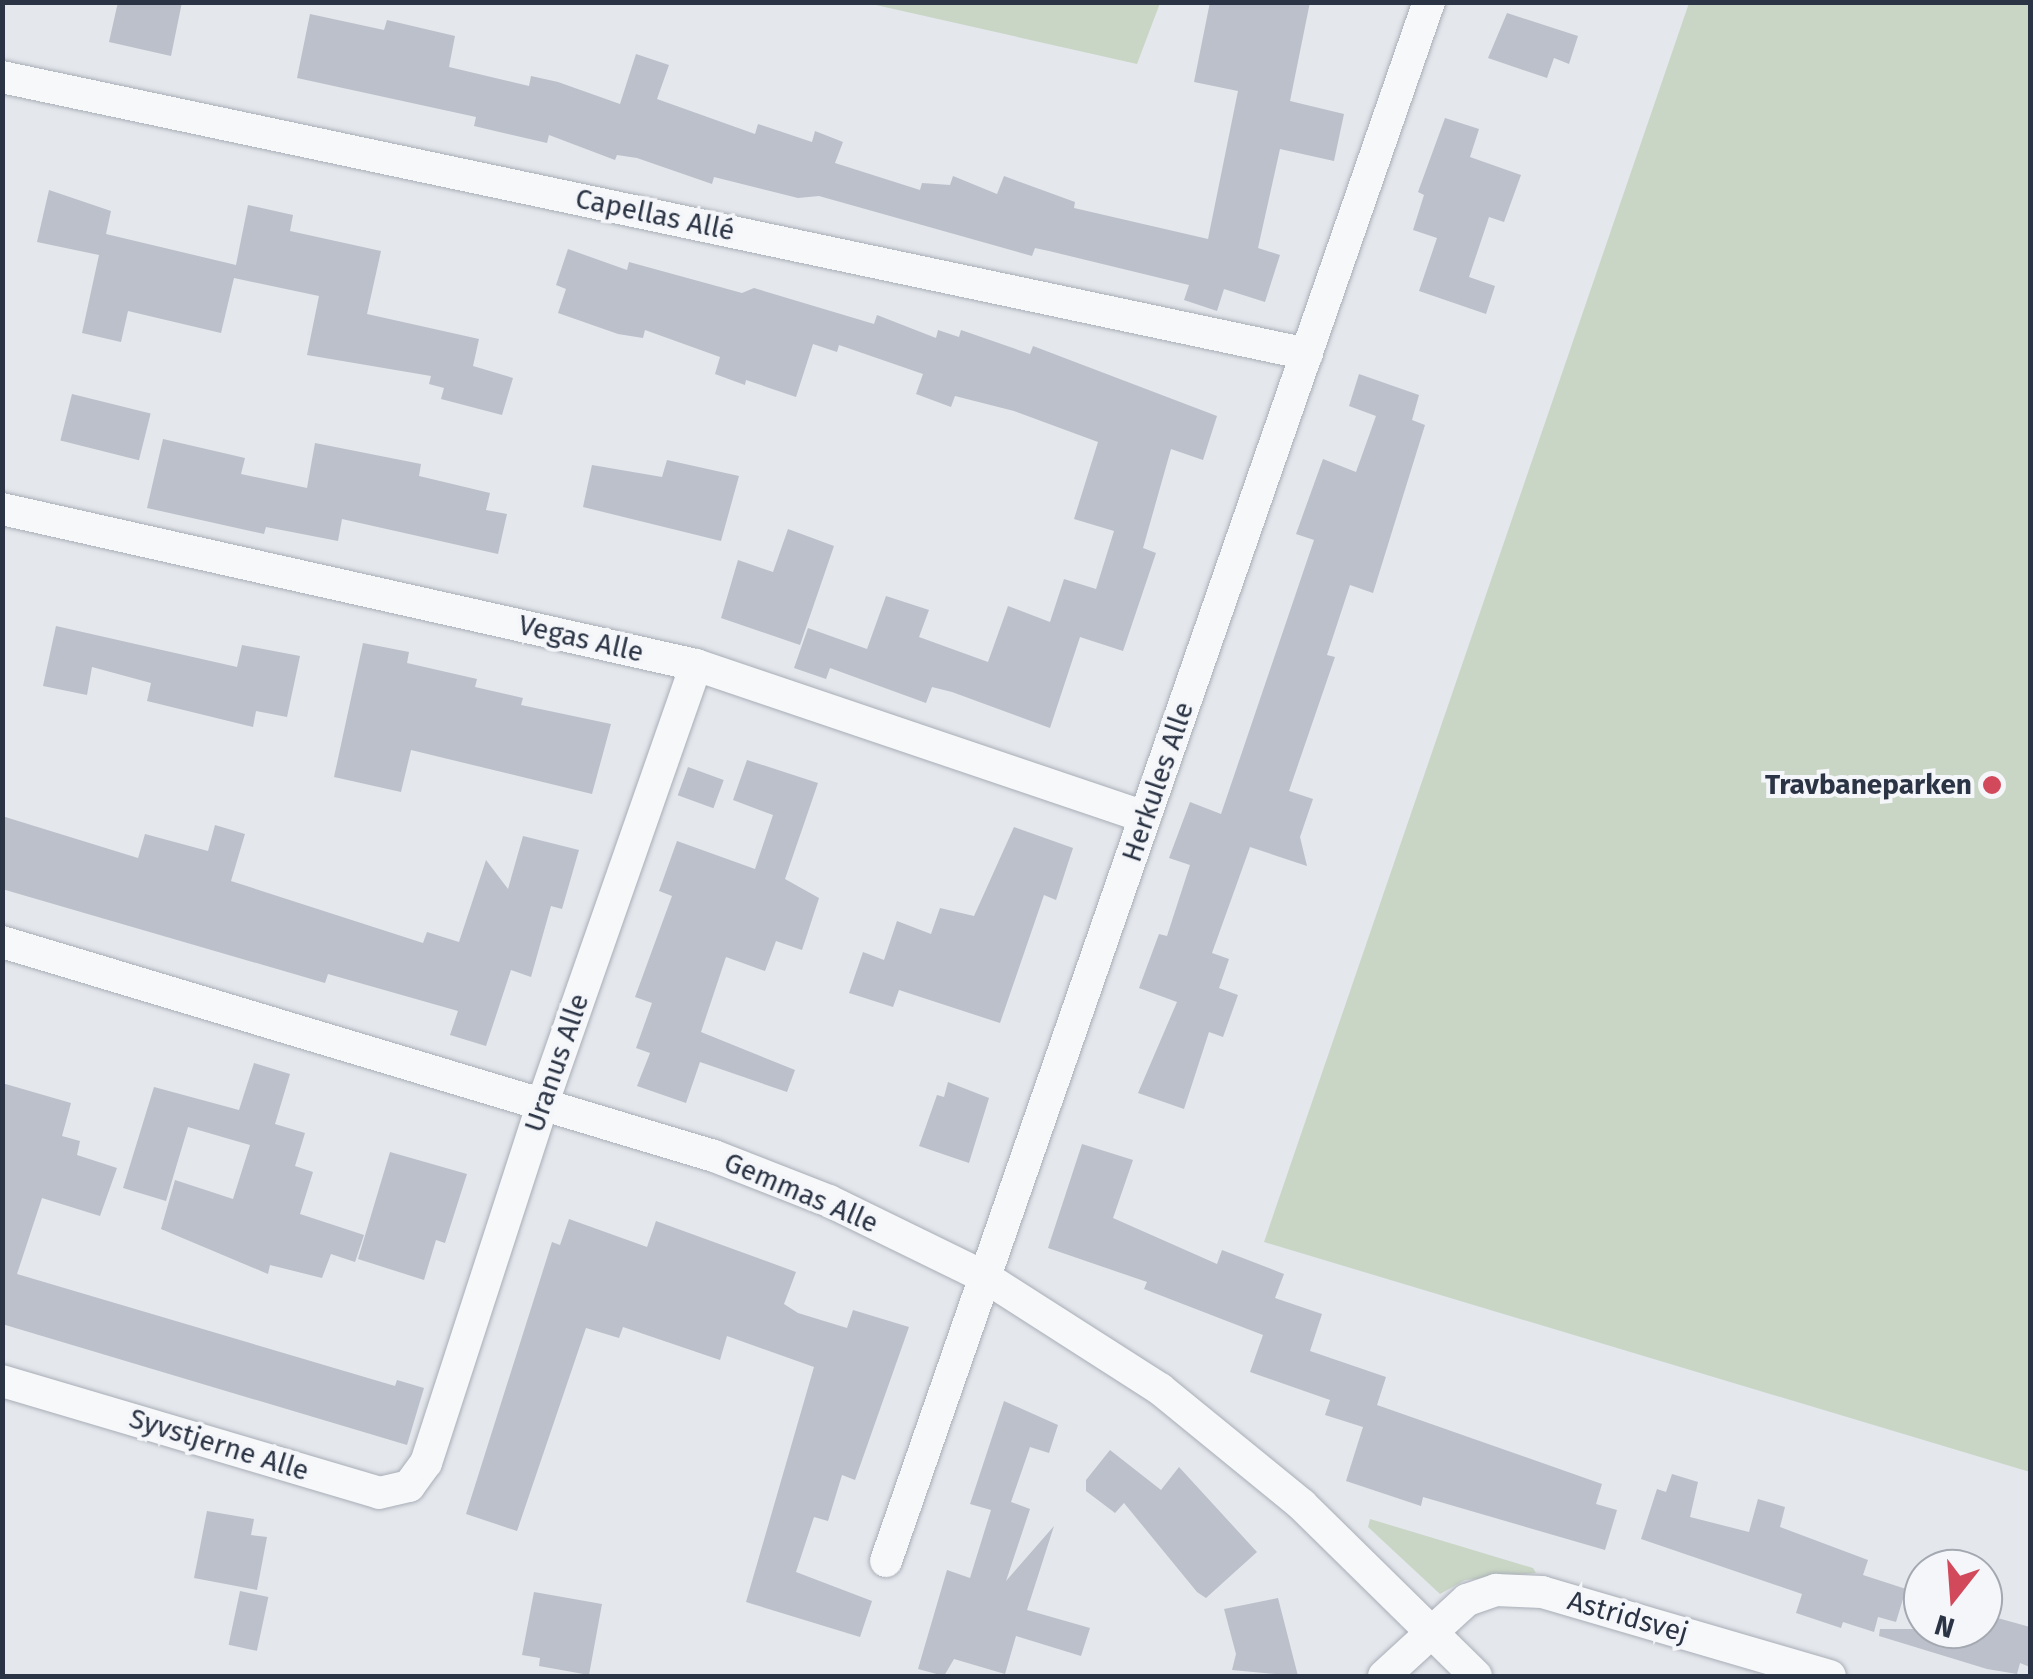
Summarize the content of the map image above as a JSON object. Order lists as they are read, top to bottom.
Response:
{
  "streets": {
    "street": [
      "Capellas Allé",
      "Vegas Alle",
      "Herkules Alle",
      "Uranus Alle",
      "Gemmas Alle",
      "Syvstjerne Alle",
      "Astridsvej"
    ]
  },
  "crossings": [
    ["Capellas Allé", "Herkules Alle"],
    ["Vegas Alle", "Herkules Alle"],
    ["Vegas Alle", "Uranus Alle"],
    ["Herkules Alle", "Gemmas Alle"],
    ["Uranus Alle", "Gemmas Alle"],
    ["Uranus Alle", "Syvstjerne Alle"],
    ["Gemmas Alle", "Astridsvej"]
  ],
  "places": ["Travbaneparken"],
  "north": "bottom"
}
